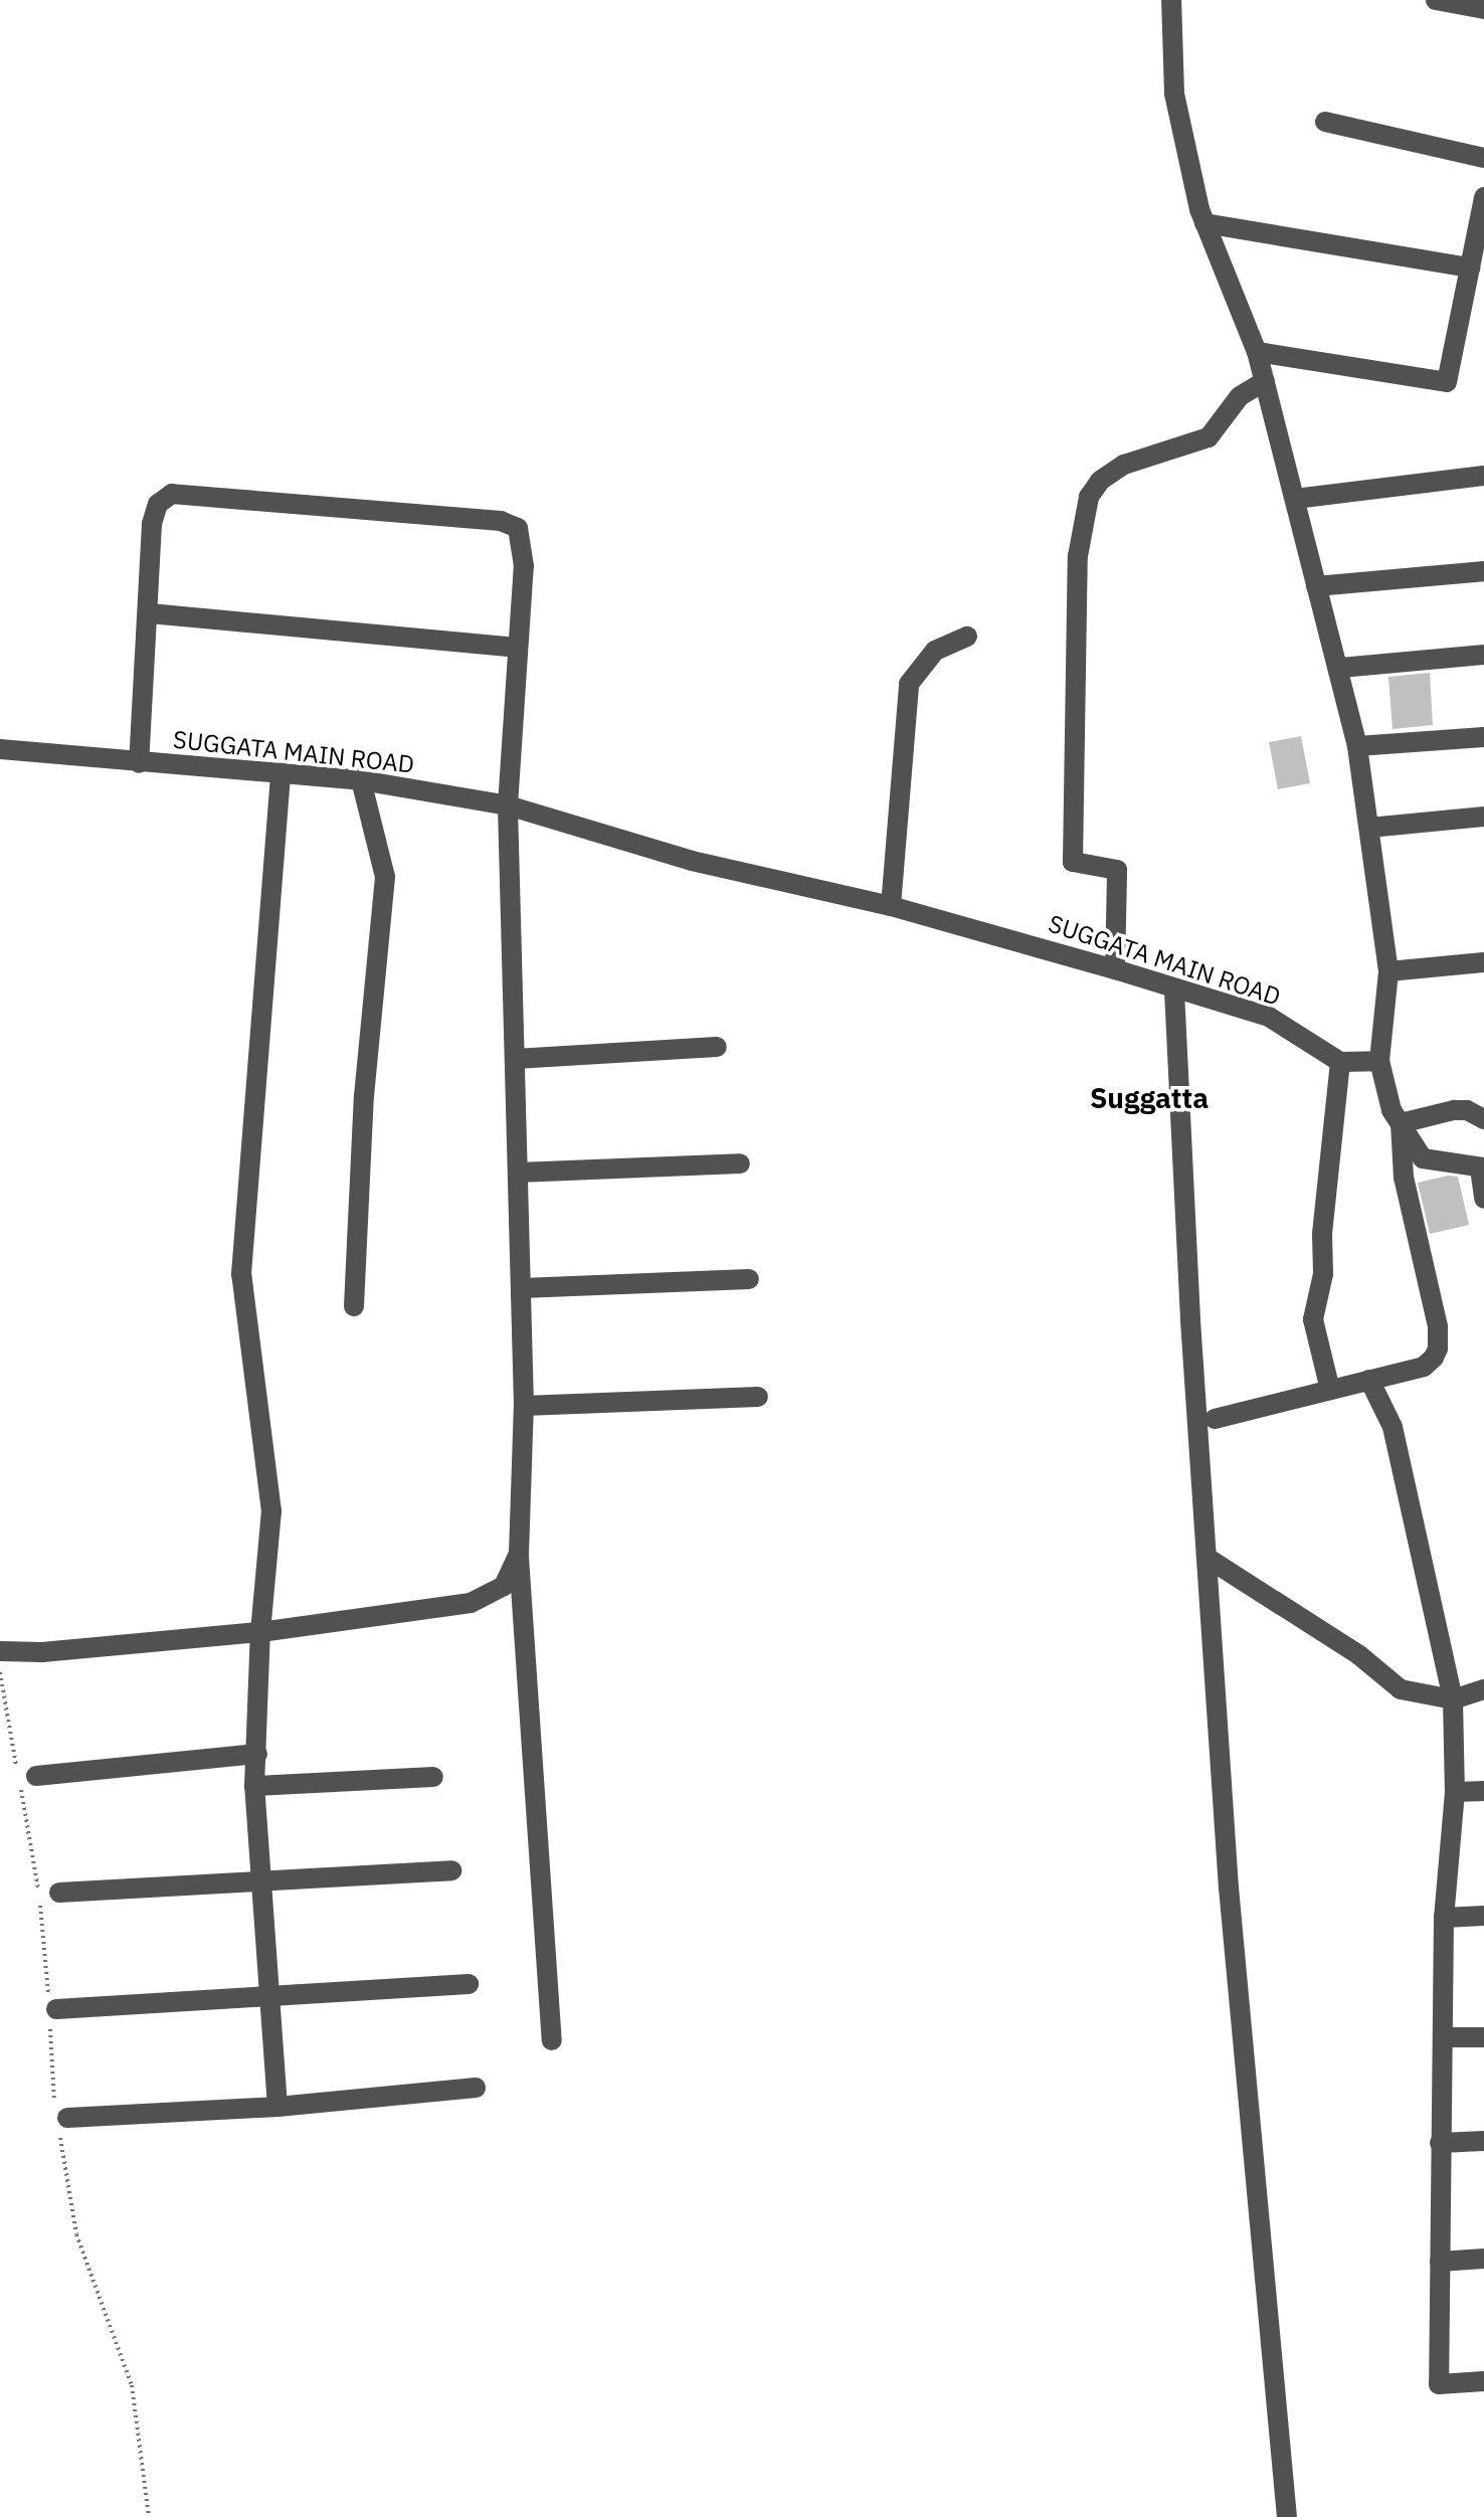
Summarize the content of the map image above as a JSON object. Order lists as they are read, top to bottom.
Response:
{
  "streets": {
    "street": ["SUGGATA MAIN ROAD"]
  },
  "districts": ["Suggatta"]
}
